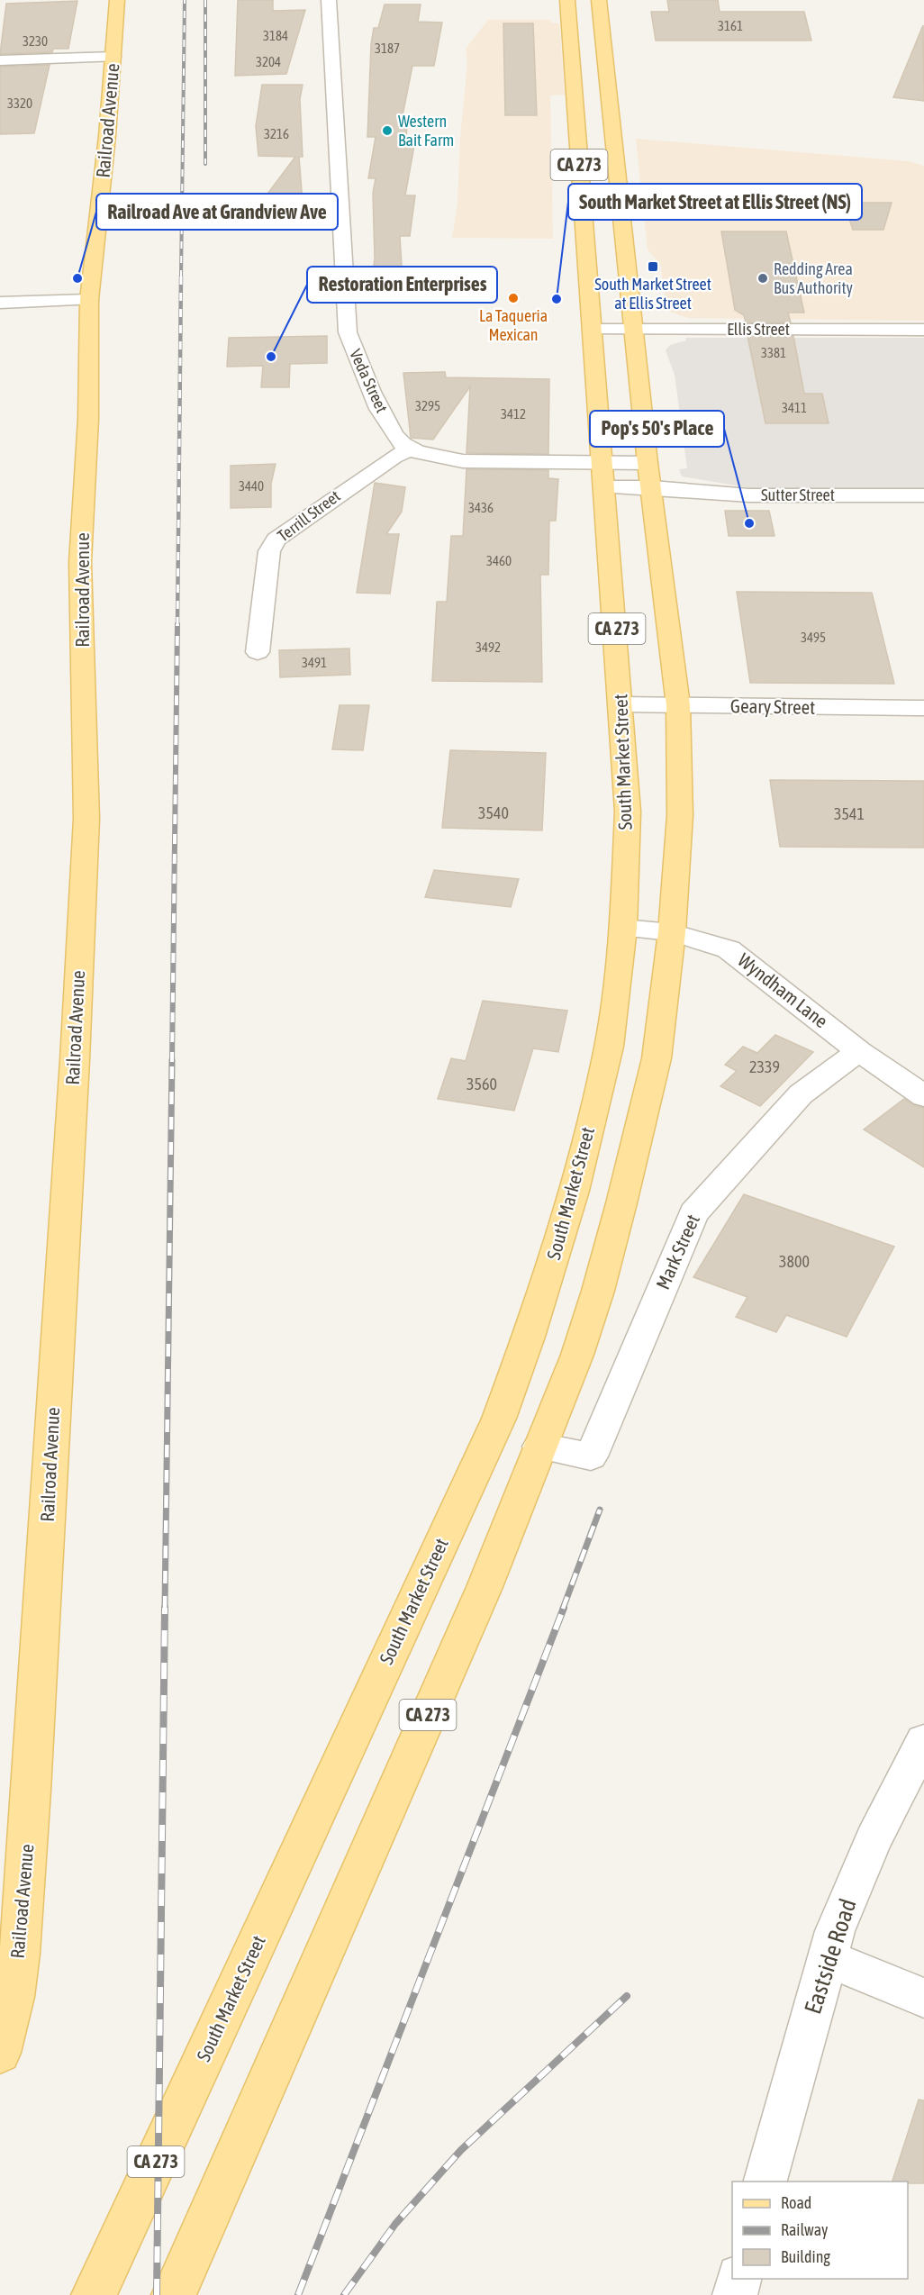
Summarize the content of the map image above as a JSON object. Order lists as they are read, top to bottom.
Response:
{
  "streets": {
    "main road": ["Railroad Avenue", "CA 273", "South Market Street"],
    "street": [
      "Ellis Street",
      "Veda Street",
      "Sutter Street",
      "Terrill Street",
      "Geary Street",
      "Wyndham Lane",
      "Mark Street",
      "Eastside Road"
    ]
  },
  "crossings": [
    ["CA 273", "Ellis Street"],
    ["CA 273", "Veda Street"],
    ["CA 273", "Sutter Street"],
    ["CA 273", "Geary Street"],
    ["CA 273", "Wyndham Lane"],
    ["CA 273", "Mark Street"],
    ["Ellis Street", "South Market Street"],
    ["Veda Street", "Terrill Street"],
    ["Veda Street", "South Market Street"],
    ["Sutter Street", "South Market Street"],
    ["Geary Street", "South Market Street"],
    ["South Market Street", "Wyndham Lane"],
    ["Wyndham Lane", "Mark Street"]
  ],
  "places": {
    "other": [
      "Western Bait Farm",
      "Railroad Ave at Grandview Ave",
      "Redding Area Bus Authority",
      "La Taqueria Mexican",
      "South Market Street at Ellis Street (NS)",
      "Restoration Enterprises",
      "Pop's 50's Place"
    ],
    "transit": ["South Market Street at Ellis Street"]
  },
  "house_numbers": [
    "3161",
    "3184",
    "3230",
    "3187",
    "3204",
    "3320",
    "3216",
    "3381",
    "3295",
    "3411",
    "3412",
    "3440",
    "3436",
    "3460",
    "3495",
    "3492",
    "3491",
    "3540",
    "3541",
    "2339",
    "3560",
    "3800"
  ],
  "legend": ["Road", "Railway", "Building"]
}
